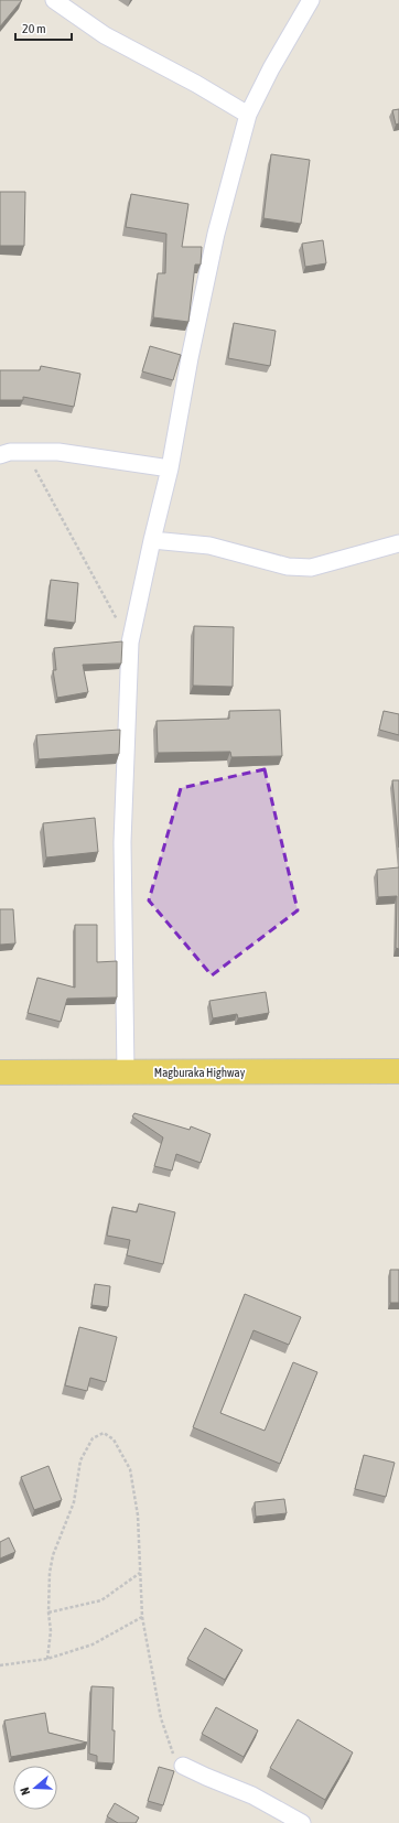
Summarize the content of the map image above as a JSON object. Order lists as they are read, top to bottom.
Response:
{
  "streets": {
    "main road": ["Magburaka Highway"]
  },
  "scale_bar": "20 m",
  "north": "left"
}
